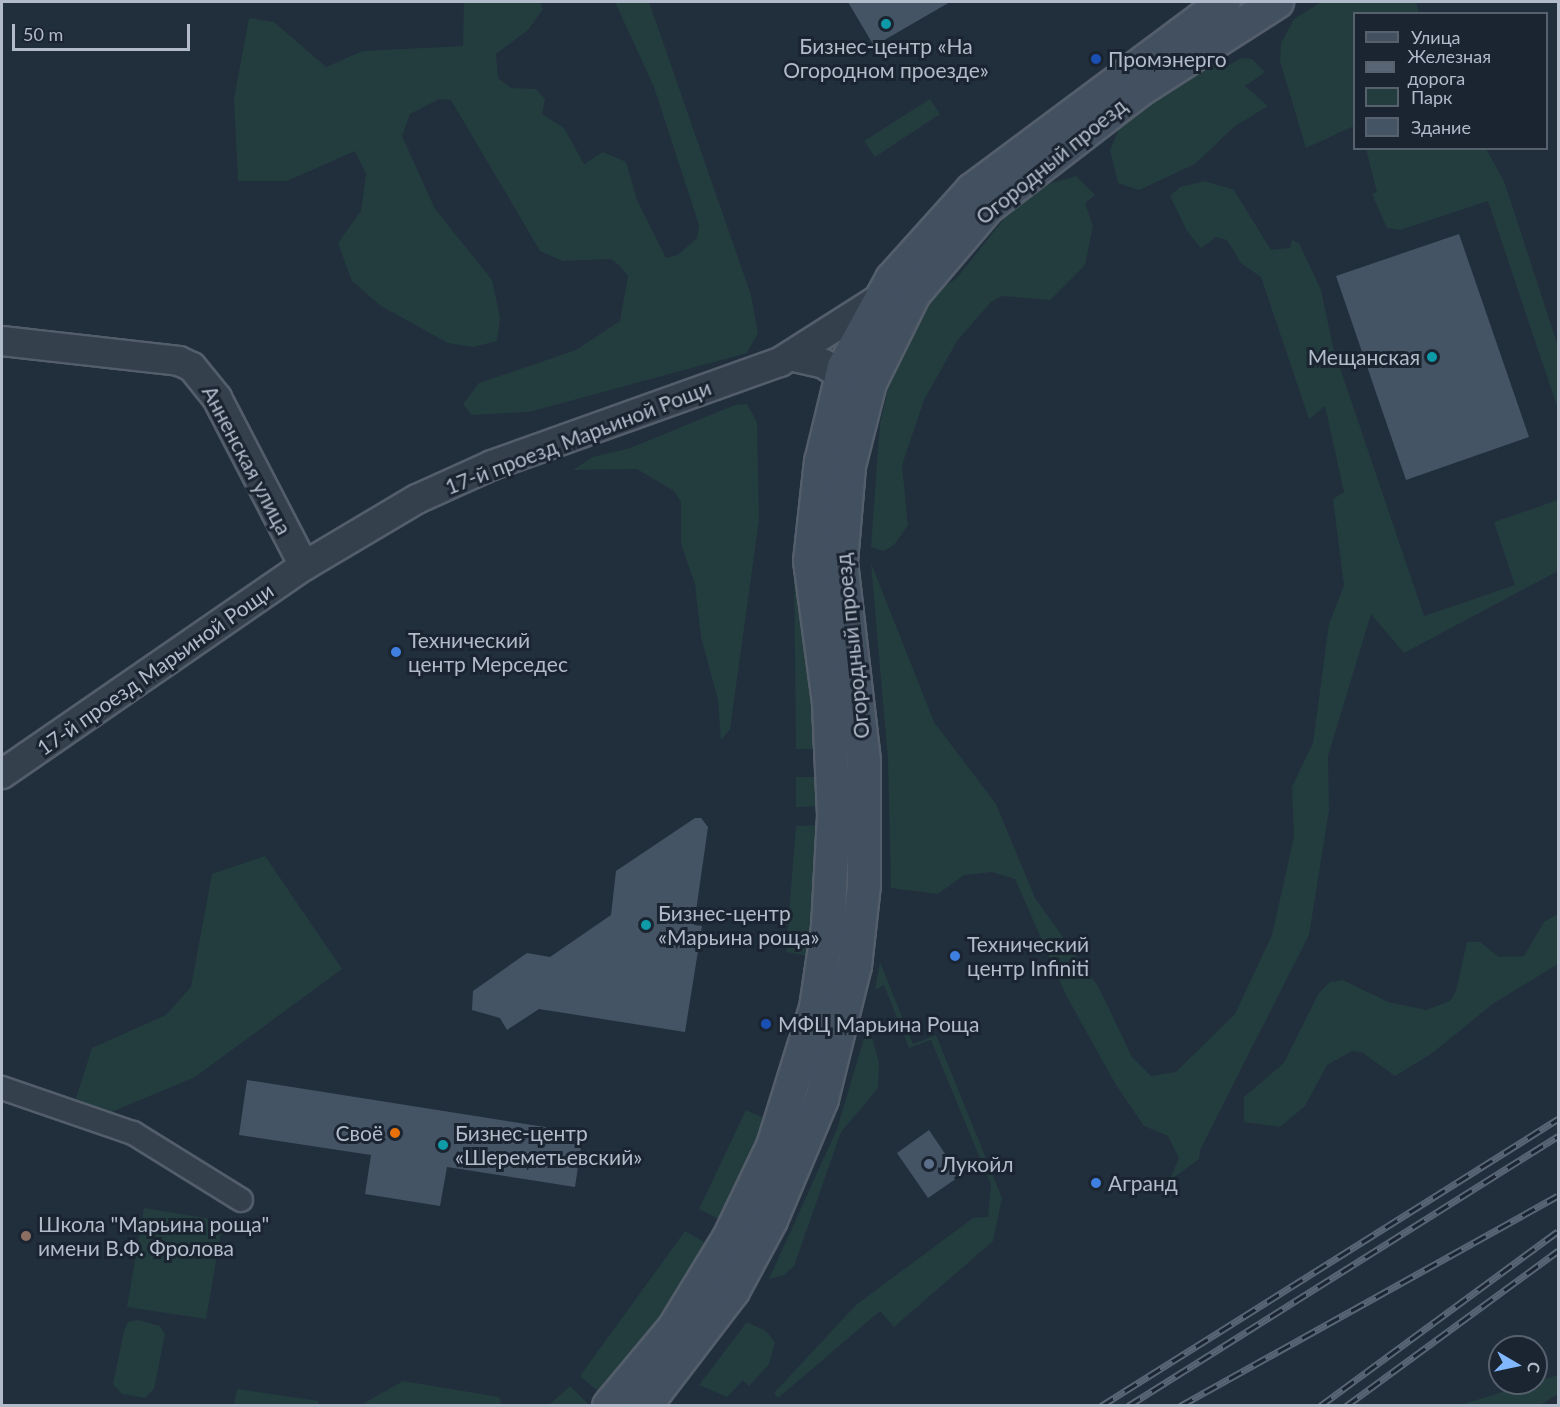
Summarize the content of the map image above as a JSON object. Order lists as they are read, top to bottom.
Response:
{
  "streets": {
    "main road": ["Огородный проезд"],
    "street": ["17-й проезд Марьиной Рощи", "Анненская улица"]
  },
  "crossings": [
    ["Огородный проезд", "17-й проезд Марьиной Рощи"],
    ["17-й проезд Марьиной Рощи", "Анненская улица"]
  ],
  "places": [
    "Бизнес-центр «На Огородном проезде»",
    "Промэнерго",
    "Мещанская",
    "Технический центр Мерседес",
    "Бизнес-центр «Марьина роща»",
    "Технический центр Infiniti",
    "МФЦ Марьина Роща",
    "Своё",
    "Бизнес-центр «Шереметьевский»",
    "Лукойл",
    "Агранд",
    "Школа \"Марьина роща\" имени В.Ф. Фролова"
  ],
  "legend": [
    "Улица",
    "Железная дорога",
    "Парк",
    "Здание"
  ],
  "scale_bar": "50 m",
  "north": "right"
}
